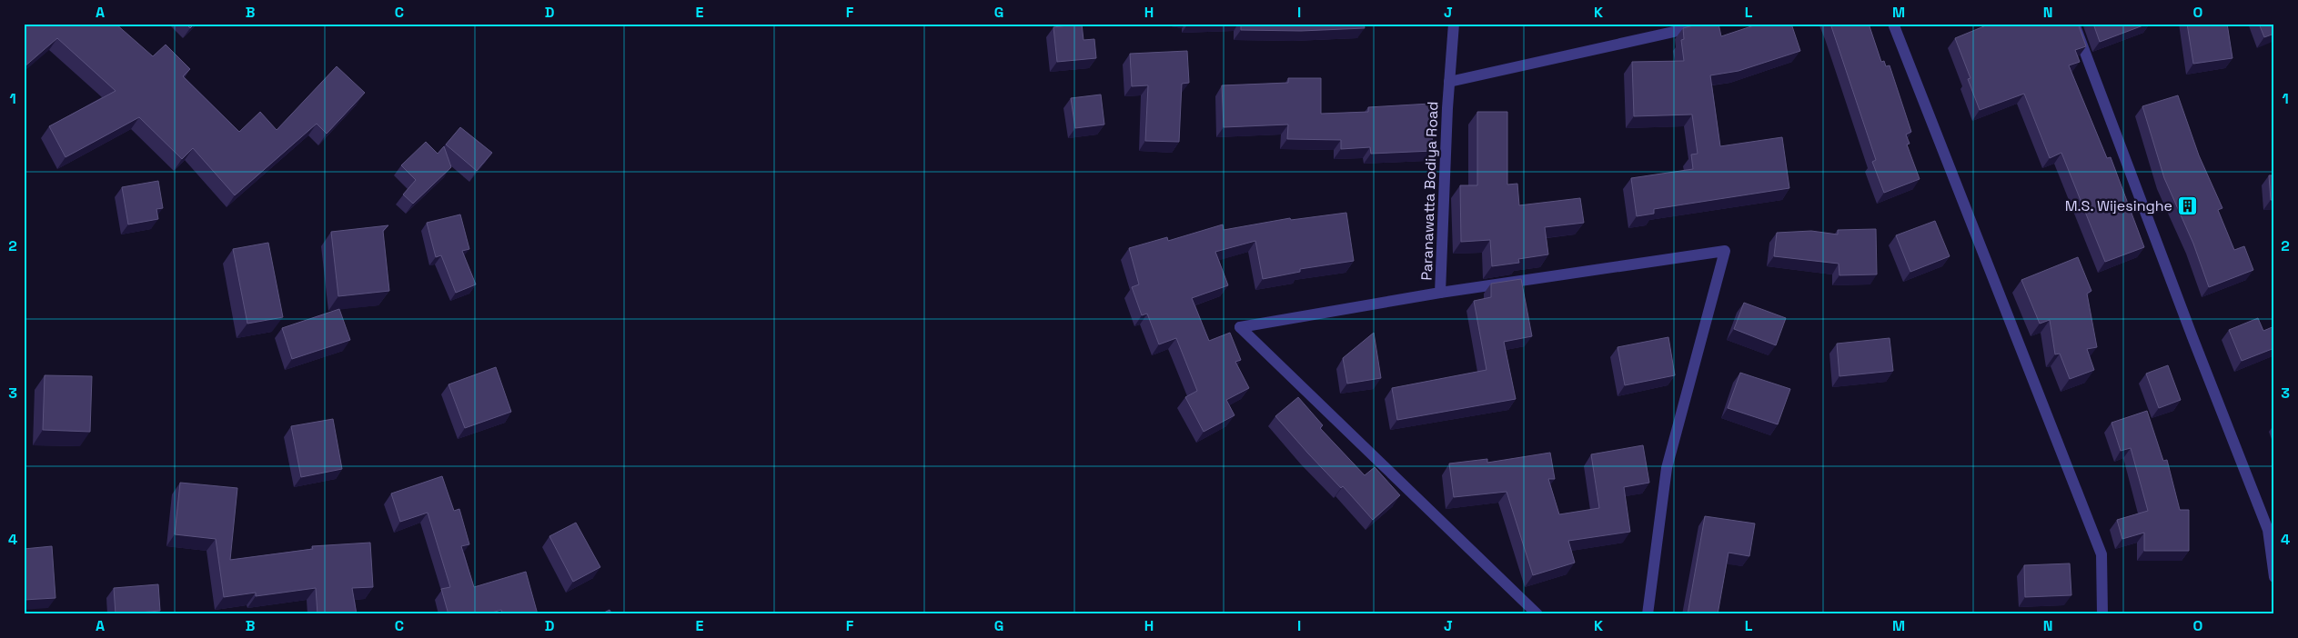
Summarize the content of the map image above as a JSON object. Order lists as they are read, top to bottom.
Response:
{
  "streets": {
    "street": ["Paranawatta Bodiya Road"]
  },
  "places": {
    "building": ["M.S. Wijesinghe"]
  },
  "grid": {
    "columns": [
      "A",
      "B",
      "C",
      "D",
      "E",
      "F",
      "G",
      "H",
      "I",
      "J",
      "K",
      "L",
      "M",
      "N",
      "O"
    ],
    "rows": [
      "1",
      "2",
      "3",
      "4"
    ]
  }
}
